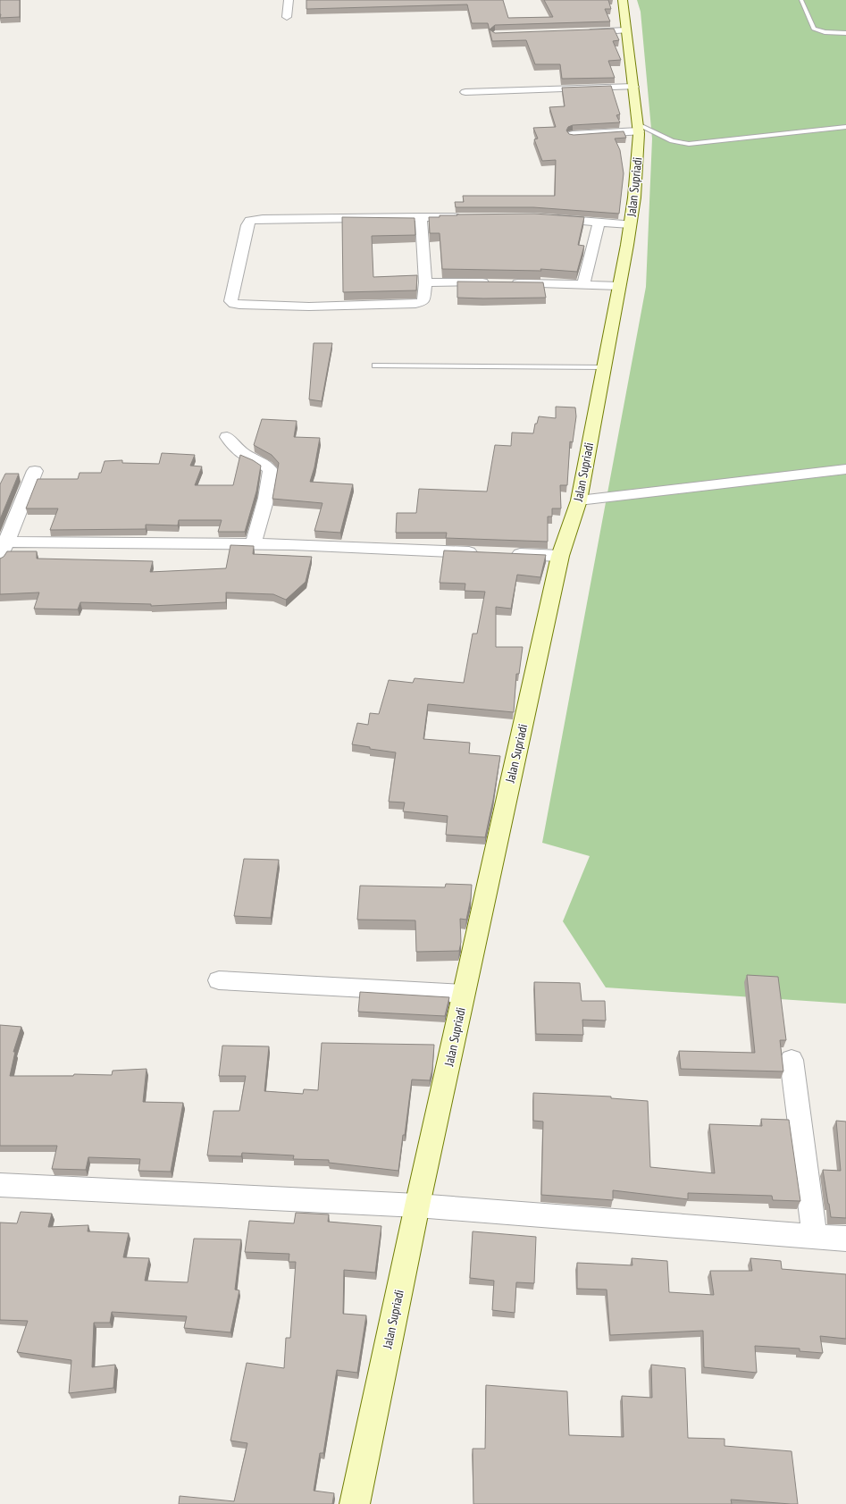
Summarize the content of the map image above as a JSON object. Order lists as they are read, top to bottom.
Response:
{
  "streets": {
    "main road": ["Jalan Supriadi"]
  }
}
